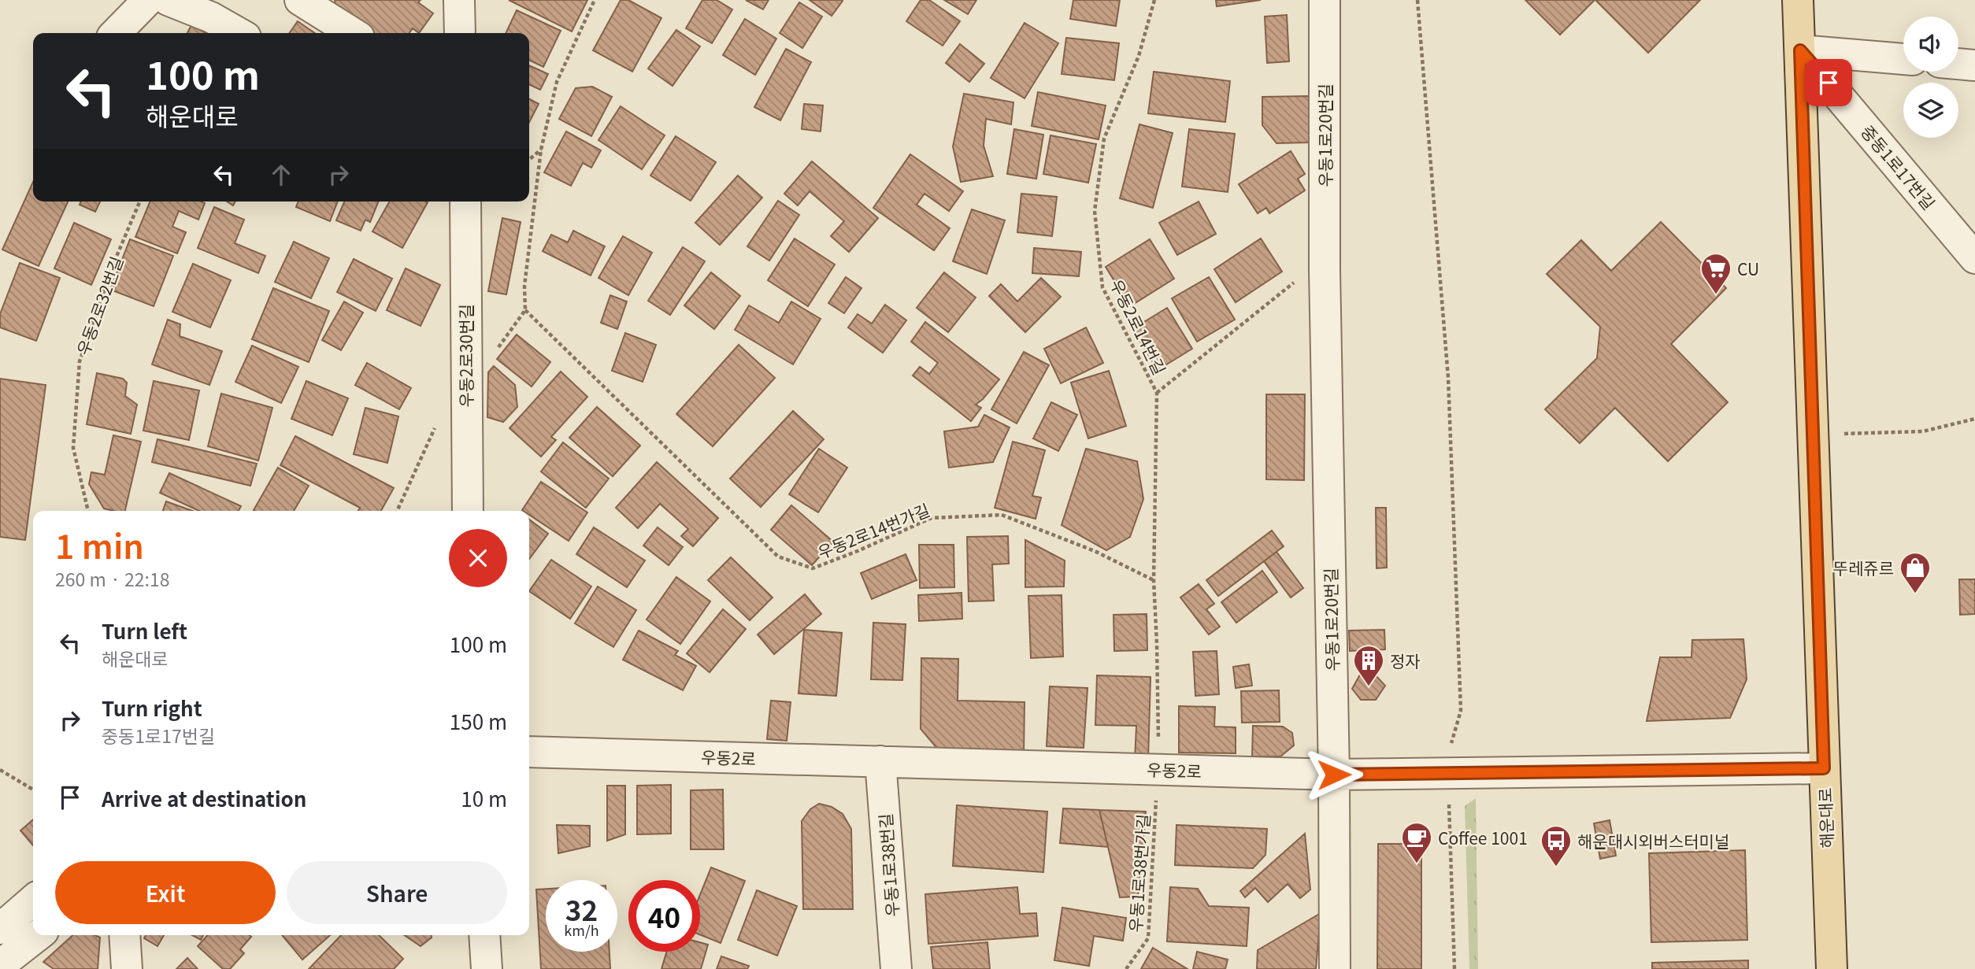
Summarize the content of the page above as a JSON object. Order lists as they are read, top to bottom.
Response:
{
  "streets": {
    "main road": ["해운대로"],
    "street": [
      "우동1로20번길",
      "중동1로17번길",
      "우동2로30번길",
      "우동2로",
      "우동1로38번길"
    ],
    "path": [
      "우동2로32번길",
      "우동2로14번길",
      "우동2로14번가길",
      "우동1로38번가길"
    ]
  },
  "crossings": [
    ["우동1로20번길", "우동2로"],
    ["중동1로17번길", "해운대로"],
    ["우동2로14번길", "우동2로14번가길"],
    ["우동2로14번길", "우동2로"],
    ["우동2로14번길", "우동1로38번가길"],
    ["우동2로", "해운대로"],
    ["우동2로", "우동1로38번길"],
    ["우동2로", "우동1로38번가길"]
  ],
  "places": {
    "supermarket": ["CU"],
    "shop": ["뚜레쥬르"],
    "building": ["정자"],
    "cafe": ["Coffee 1001"],
    "bus stop": ["해운대시외버스터미널"]
  },
  "page": {
    "turn": ["100 m", "해운대로"],
    "heading": ["1 min", "260 m · 22:18"],
    "list": [
      {
        "name": "Turn left",
        "note": "해운대로",
        "value": "100 m"
      },
      {
        "name": "Turn right",
        "note": "중동1로17번길",
        "value": "150 m"
      },
      {
        "name": "Arrive at destination",
        "value": "10 m"
      }
    ],
    "buttons": ["Exit", "Share"],
    "speed": "32 km/h",
    "limit": "40"
  }
}
